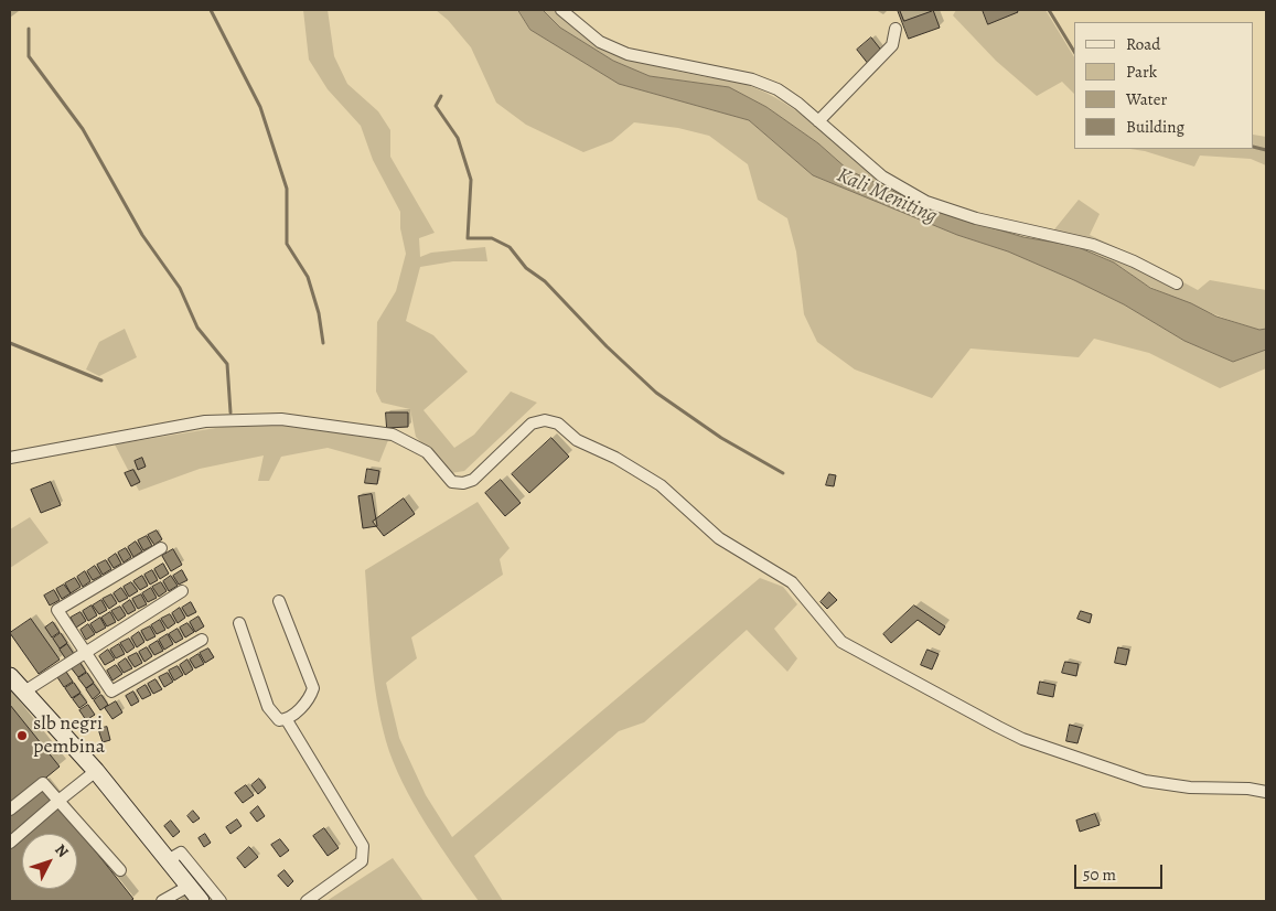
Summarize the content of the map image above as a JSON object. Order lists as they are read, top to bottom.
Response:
{
  "water": ["Kali Meniting"],
  "places": ["slb negri pembina"],
  "legend": [
    "Road",
    "Park",
    "Water",
    "Building"
  ],
  "scale_bar": "50 m",
  "north": "top right"
}
